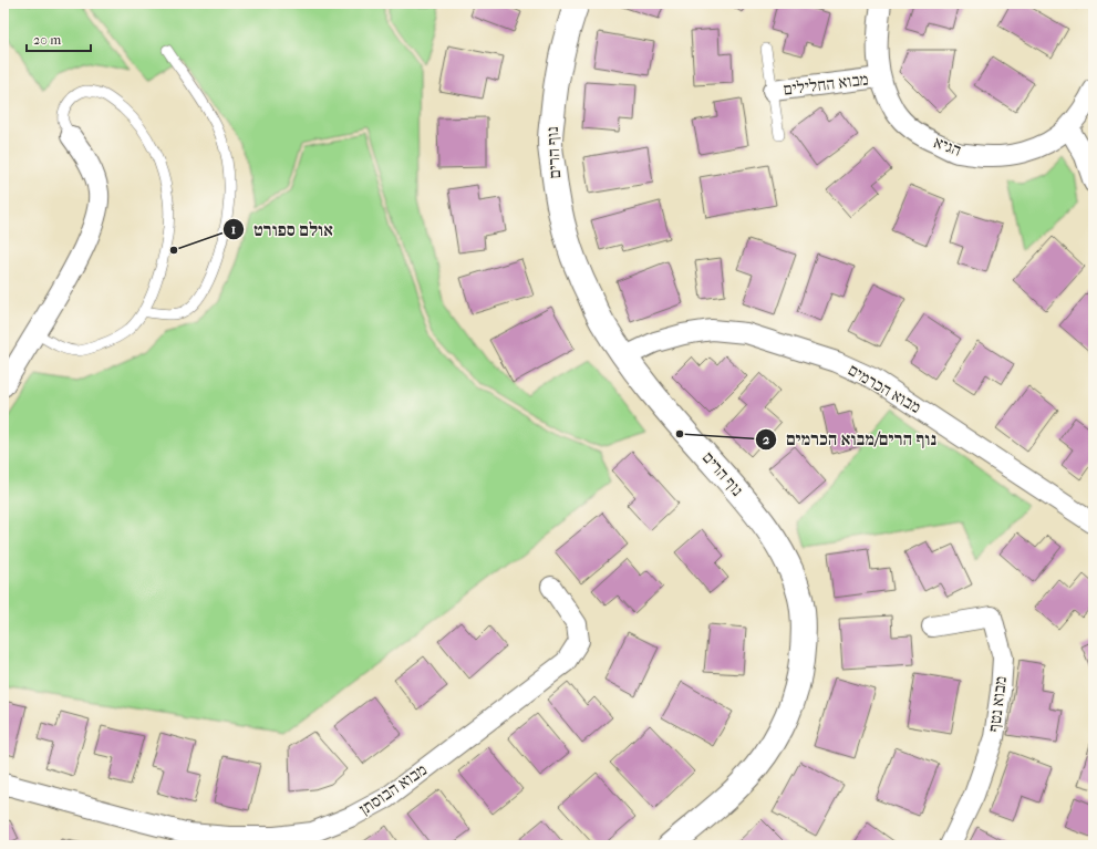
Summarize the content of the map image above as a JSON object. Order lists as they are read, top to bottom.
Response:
{
  "streets": {
    "street": [
      "מבוא החלילים",
      "הגיא",
      "נוף הרים",
      "מבוא הכרמים",
      "מבוא נטף",
      "מבוא הבוסתן"
    ]
  },
  "crossings": [
    ["מבוא החלילים", "הגיא"],
    ["נוף הרים", "מבוא הכרמים"]
  ],
  "places": ["אולם ספורט", "נוף הרים/מבוא הכרמים"],
  "scale_bar": "20 m"
}
